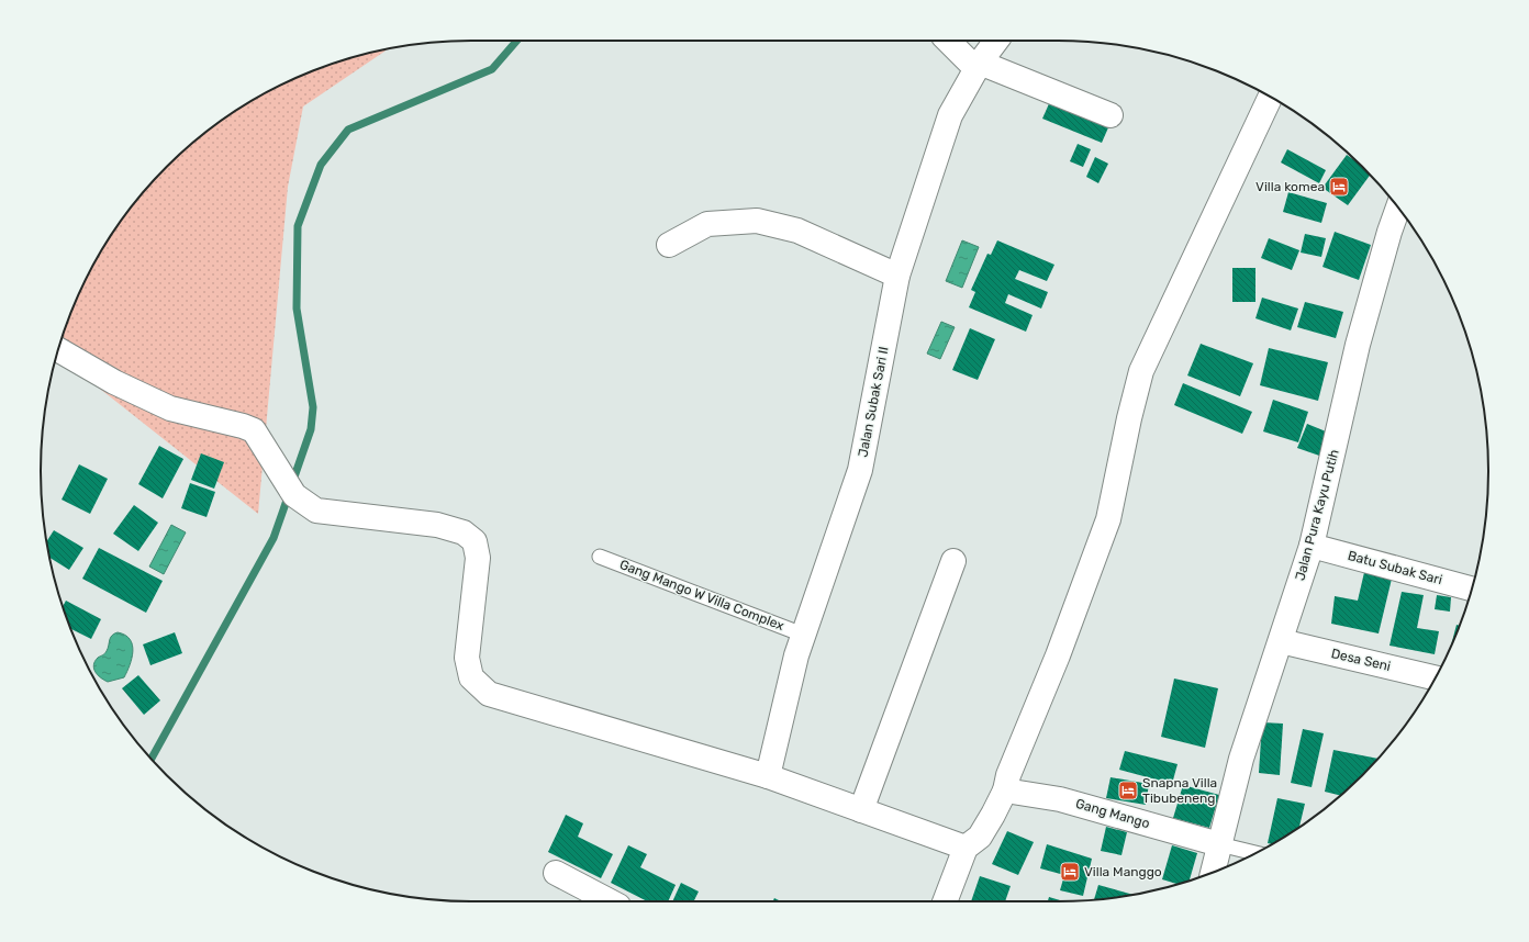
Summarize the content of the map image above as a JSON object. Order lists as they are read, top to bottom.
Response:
{
  "streets": {
    "street": [
      "Jalan Subak Sari II",
      "Jalan Pura Kayu Putih",
      "Batu Subak Sari",
      "Desa Seni",
      "Gang Mango"
    ],
    "lane": ["Gang Mango W Villa Complex"]
  },
  "crossings": [
    ["Jalan Subak Sari II", "Gang Mango W Villa Complex"],
    ["Jalan Pura Kayu Putih", "Batu Subak Sari"],
    ["Jalan Pura Kayu Putih", "Desa Seni"],
    ["Jalan Pura Kayu Putih", "Gang Mango"]
  ],
  "places": {
    "hotel": ["Villa komea", "Snapna Villa Tibubeneng", "Villa Manggo"]
  }
}
